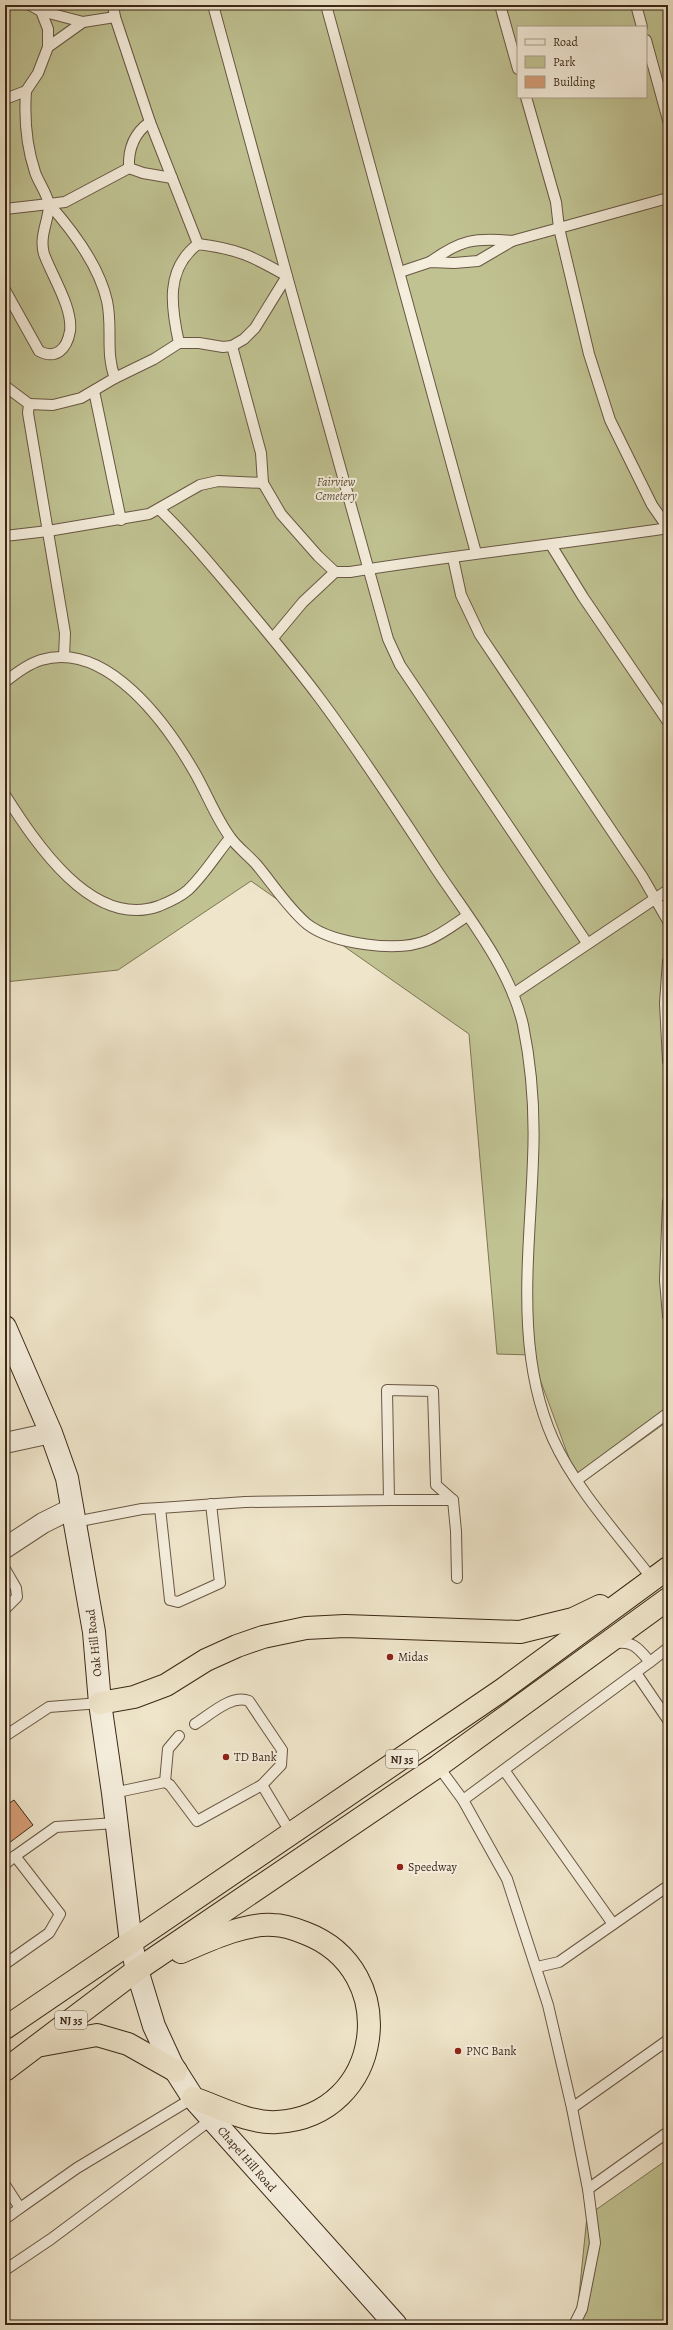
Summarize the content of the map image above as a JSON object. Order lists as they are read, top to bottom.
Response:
{
  "streets": {
    "highway": ["NJ 35"],
    "street": ["Oak Hill Road", "Chapel Hill Road"]
  },
  "crossings": [
    ["Oak Hill Road", "NJ 35"],
    ["Oak Hill Road", "Chapel Hill Road"],
    ["NJ 35", "Chapel Hill Road"]
  ],
  "parks": ["Fairview Cemetery"],
  "places": [
    "Midas",
    "TD Bank",
    "Speedway",
    "PNC Bank"
  ],
  "legend": ["Road", "Park", "Building"]
}
